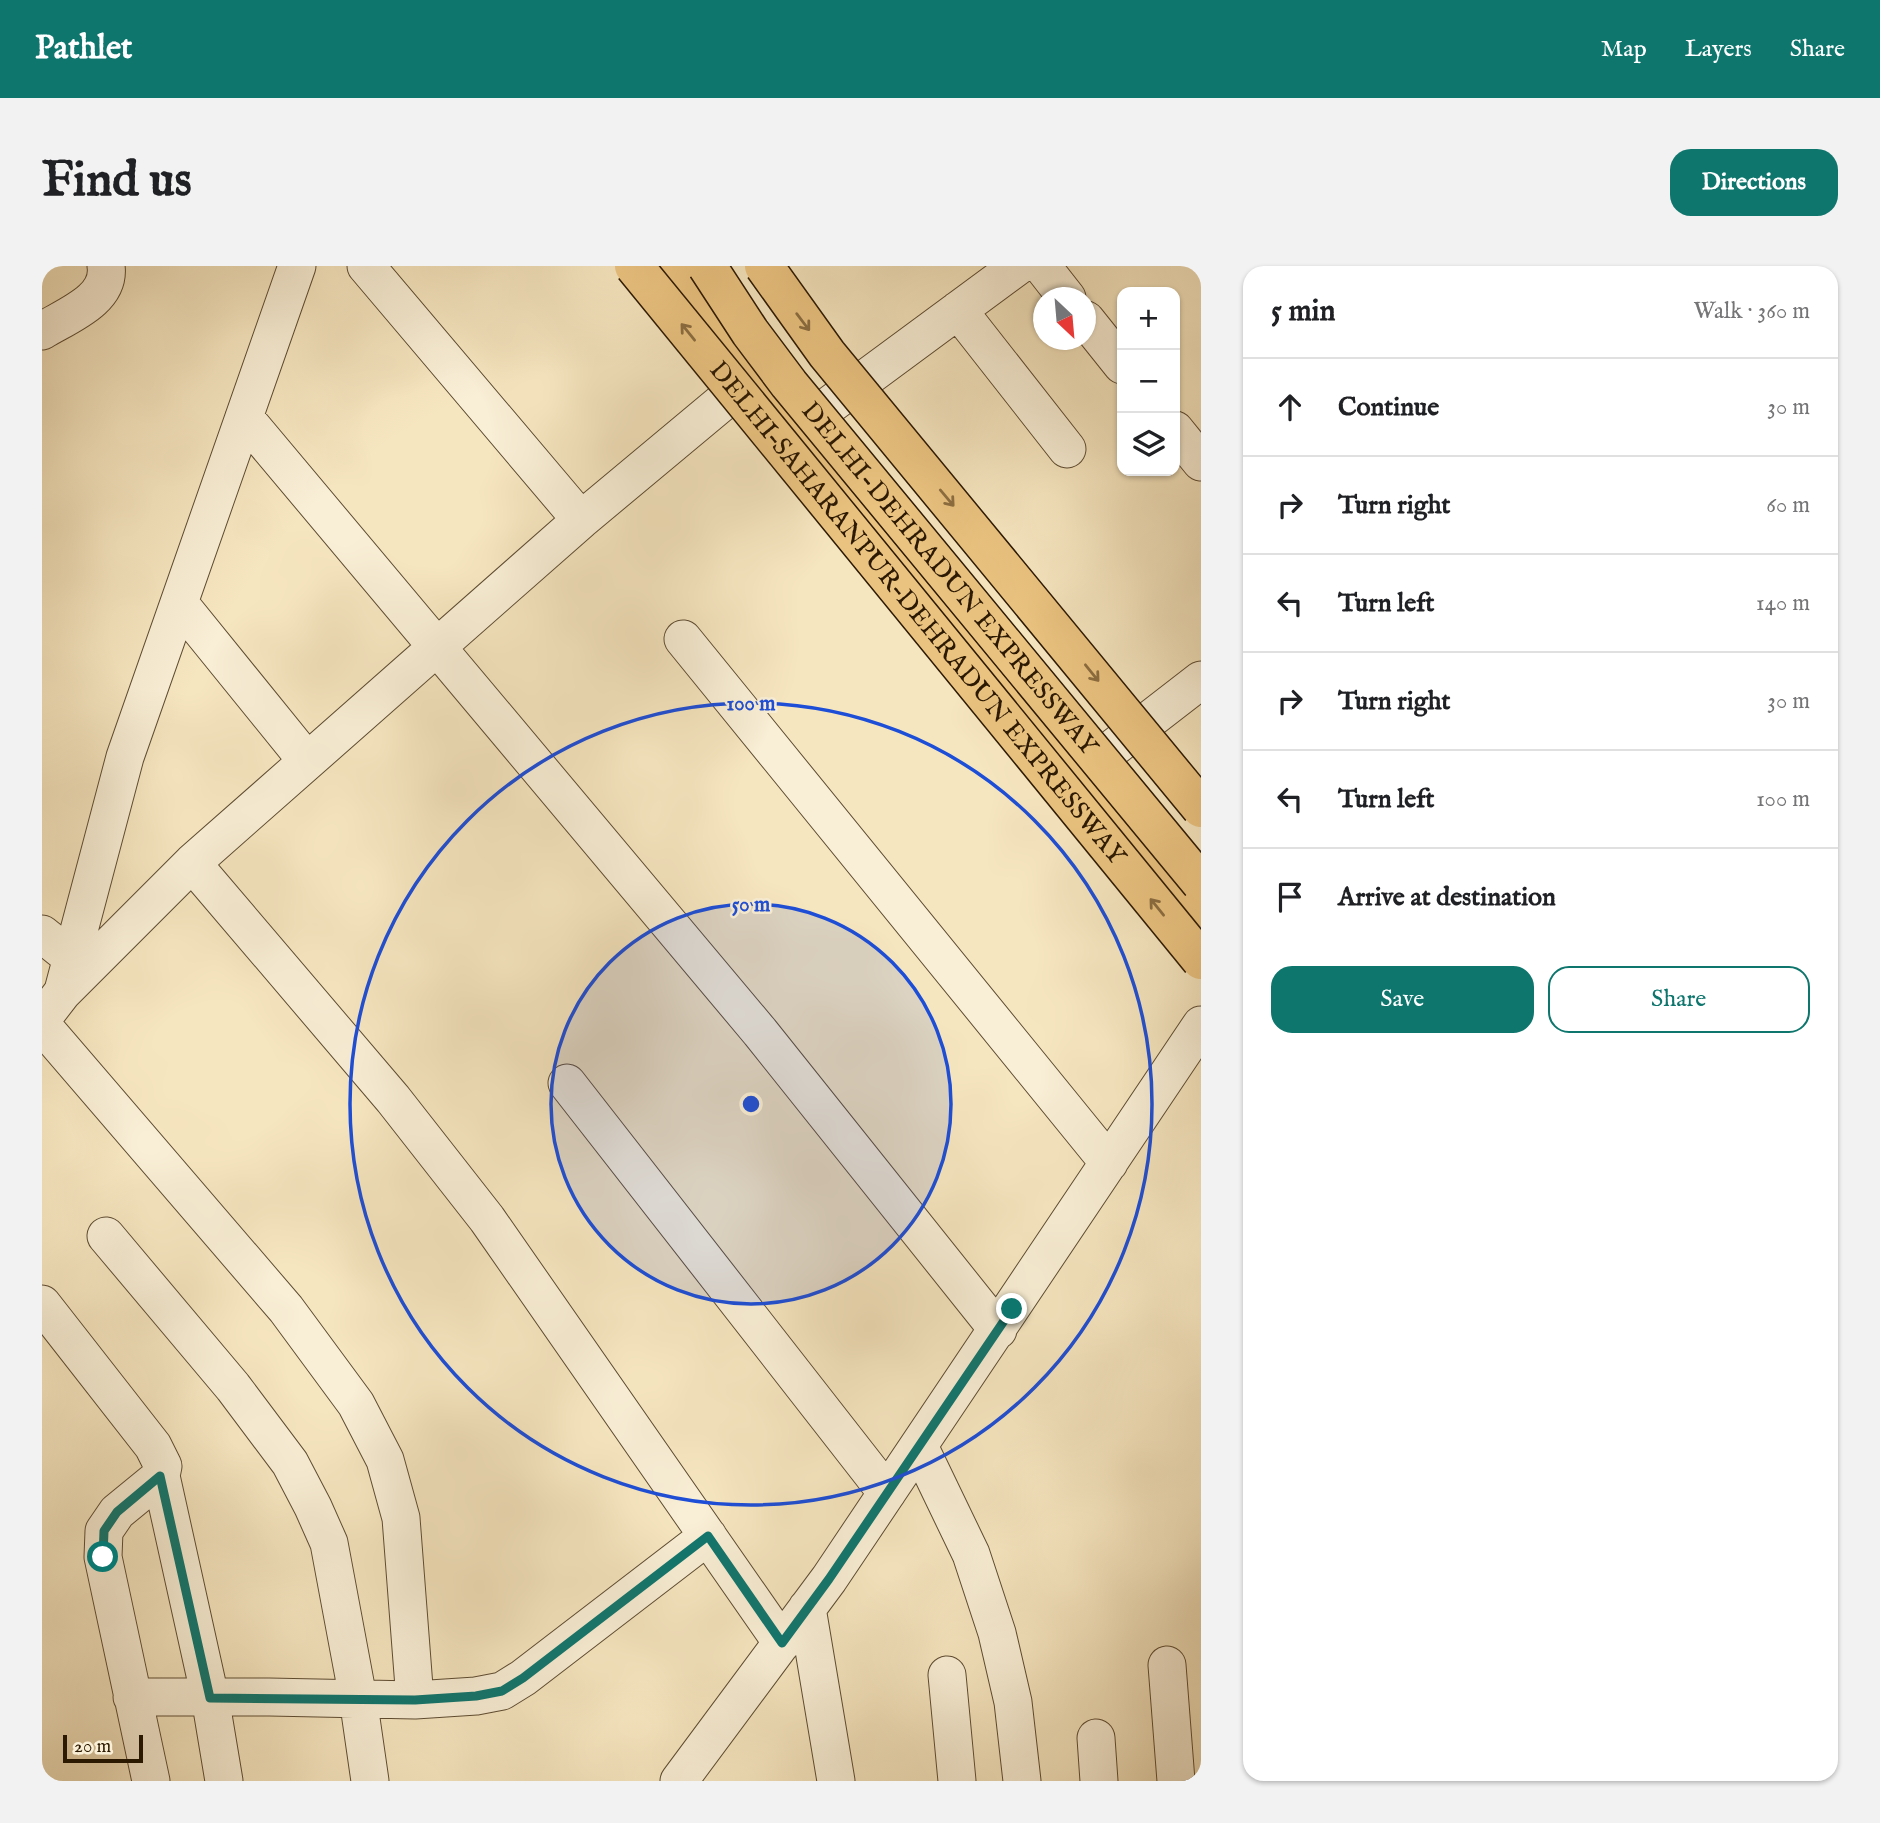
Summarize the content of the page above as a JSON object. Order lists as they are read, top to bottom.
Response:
{
  "streets": {
    "highway": ["DELHI-DEHRADUN EXPRESSWAY", "DELHI–SAHARANPUR–DEHRADUN EXPRESSWAY"]
  },
  "scale_bar": "20 m",
  "north": "bottom right",
  "page": {
    "header": "Pathlet",
    "nav": ["Map", "Layers", "Share"],
    "buttons": [
      "Directions",
      ["Save", "Share"]
    ],
    "title": "Find us",
    "heading": ["5 min", "Walk · 360 m"],
    "map_buttons": ["+", "−"],
    "list": [
      ["Continue", "30 m"],
      ["Turn right", "60 m"],
      ["Turn left", "140 m"],
      ["Turn right", "30 m"],
      ["Turn left", "100 m"],
      "Arrive at destination"
    ],
    "scale": "20 m"
  },
  "rings": ["100 m", "50 m"]
}
